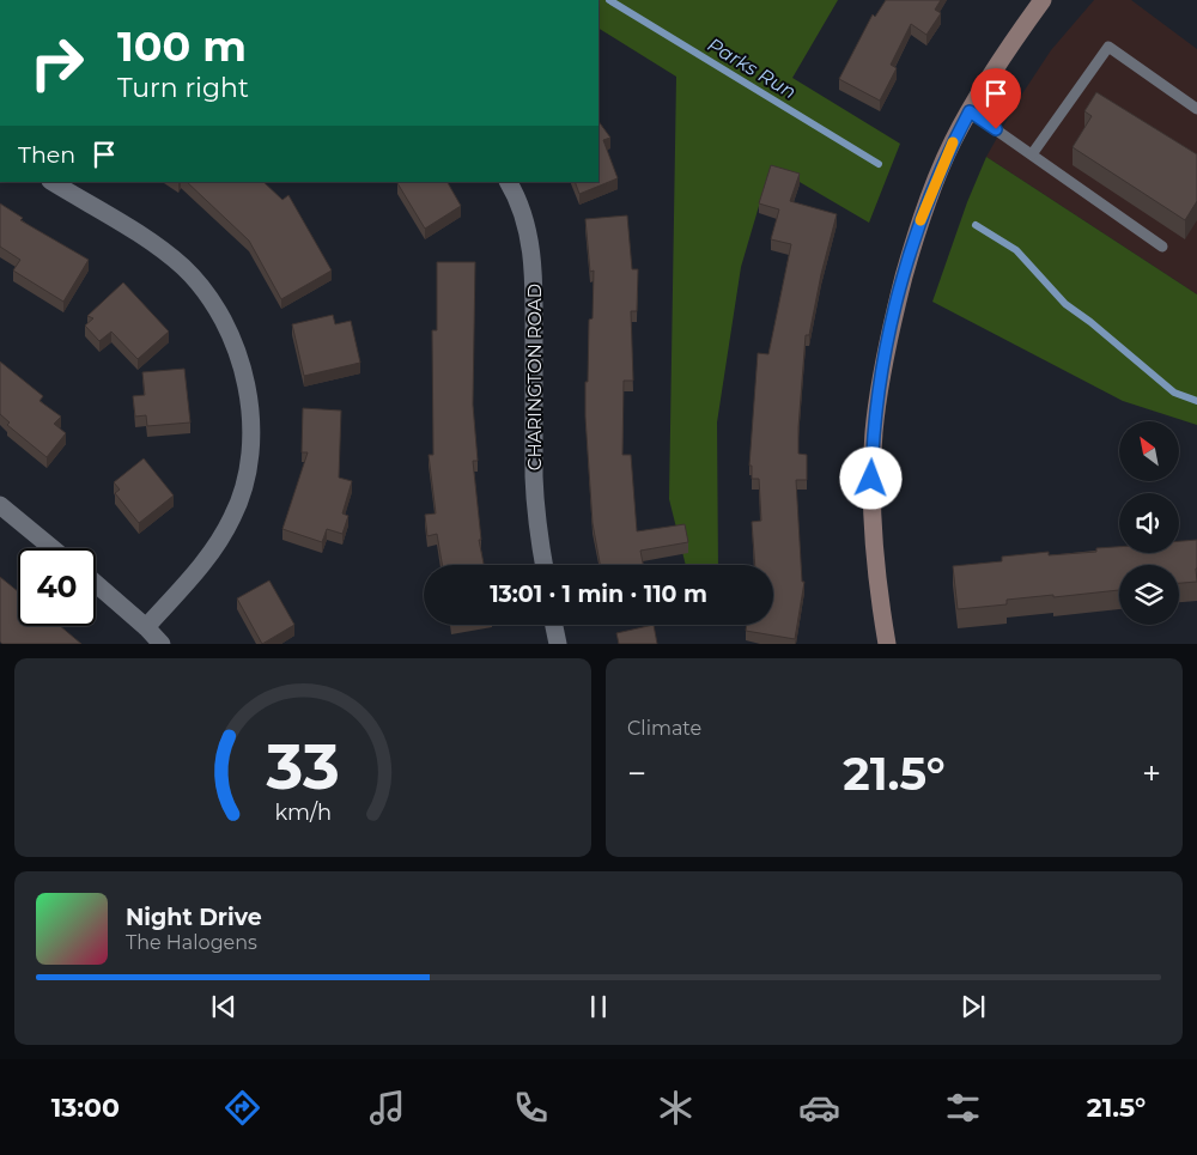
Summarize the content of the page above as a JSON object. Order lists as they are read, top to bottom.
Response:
{
  "streets": {
    "street": ["CHARINGTON ROAD"]
  },
  "water": ["Parks Run"],
  "north": "top left",
  "page": {
    "turn": ["100 m", "Turn right"],
    "then": "Then",
    "limit": "40",
    "trip": "13:01 · 1 min · 110 m",
    "tile": "Climate",
    "heat": ["−", "21.5°", "+"],
    "song": ["Night Drive", "The Halogens"],
    "tabs": ["13:00", "21.5°"],
    "gauge": ["33", "km/h"]
  }
}
